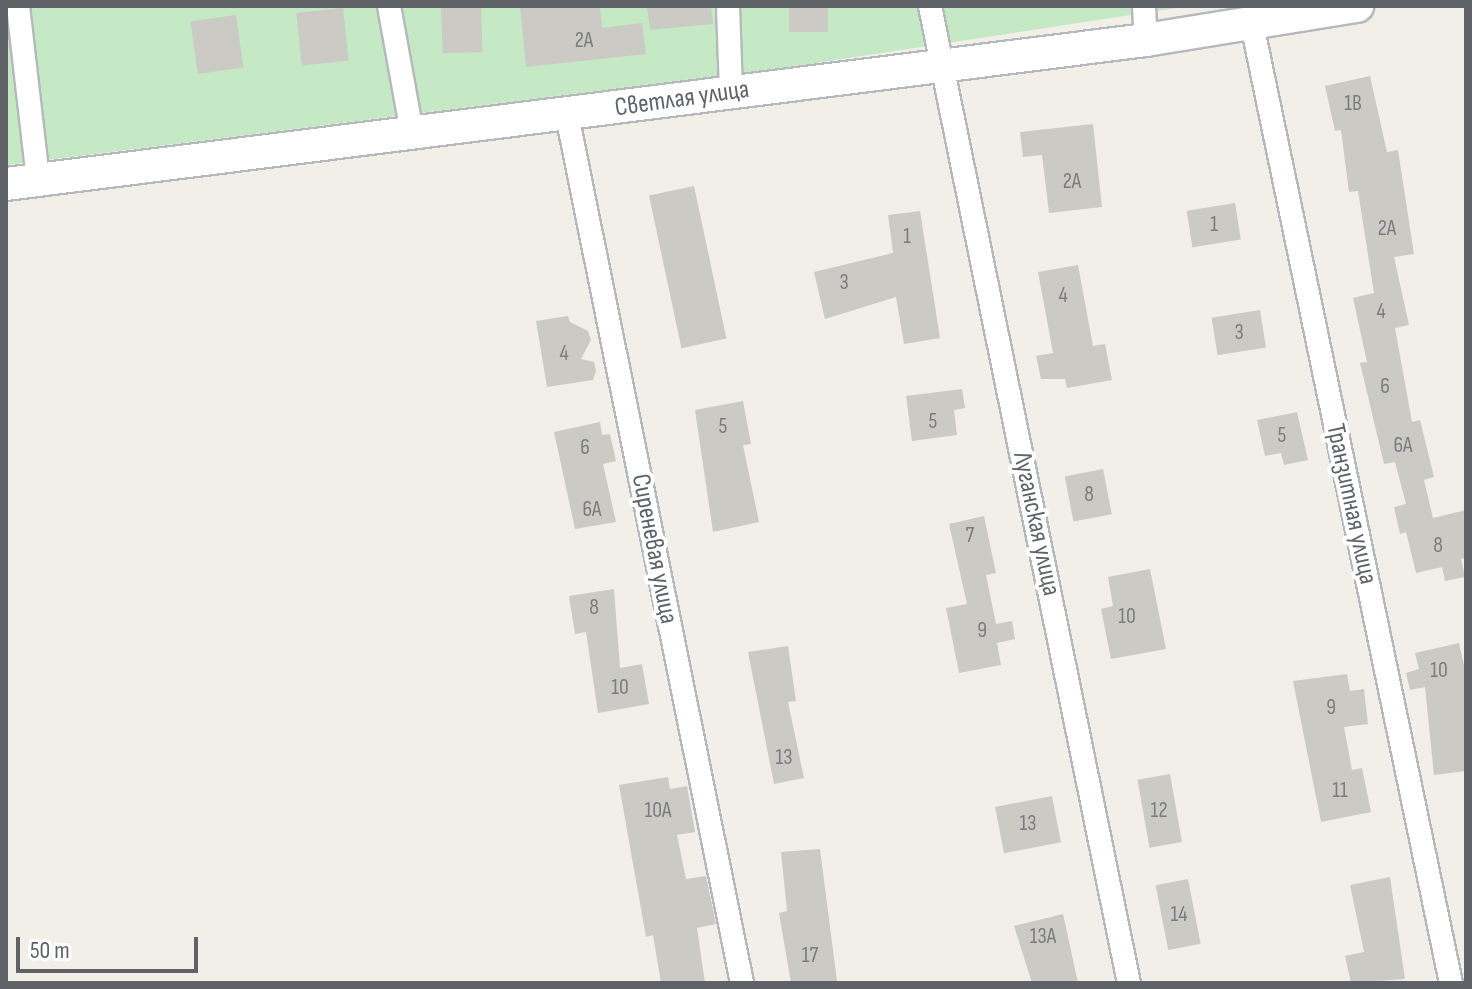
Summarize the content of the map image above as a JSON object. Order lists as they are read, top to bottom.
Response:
{
  "streets": {
    "street": [
      "Светлая улица",
      "Транзитная улица",
      "Луганская улица",
      "Сиреневая улица"
    ]
  },
  "crossings": [
    ["Светлая улица", "Транзитная улица"],
    ["Светлая улица", "Луганская улица"],
    ["Светлая улица", "Сиреневая улица"]
  ],
  "house_numbers": [
    "2А",
    "1В",
    "2А",
    "1",
    "2А",
    "1",
    "3",
    "4",
    "4",
    "3",
    "4",
    "6",
    "5",
    "5",
    "5",
    "6А",
    "6",
    "8",
    "6А",
    "7",
    "8",
    "8",
    "10",
    "9",
    "10",
    "10",
    "9",
    "13",
    "11",
    "10А",
    "12",
    "13",
    "14",
    "13А",
    "17"
  ],
  "scale_bar": "50 m"
}
